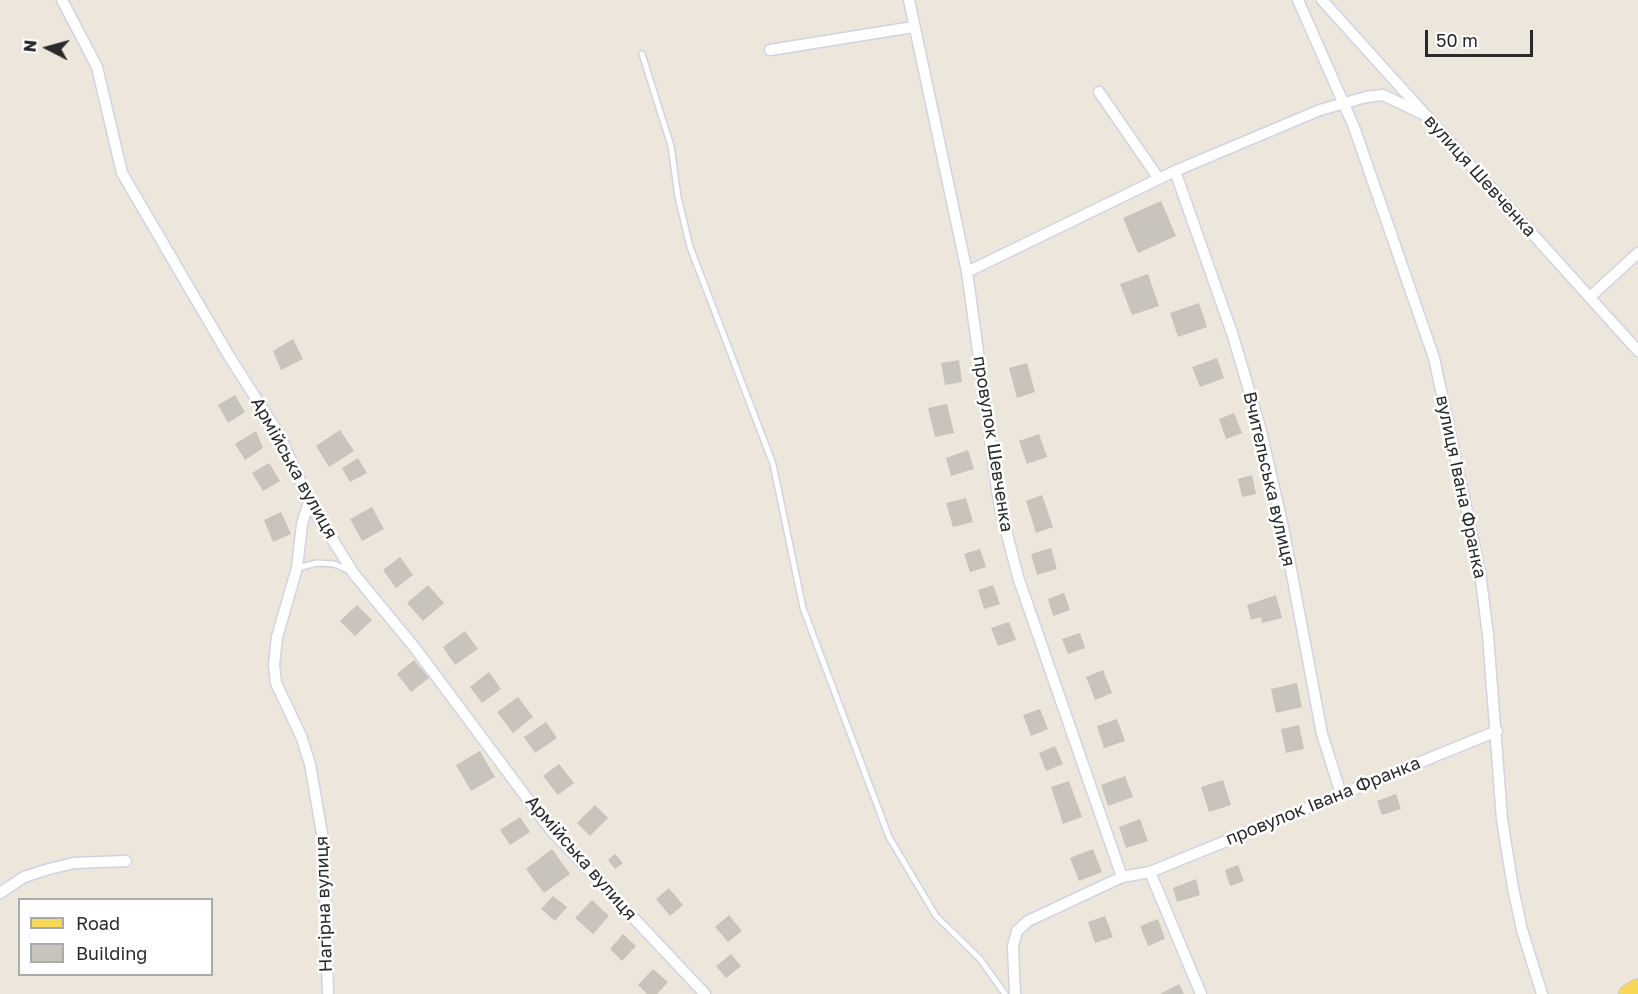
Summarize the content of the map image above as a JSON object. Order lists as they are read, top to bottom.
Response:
{
  "streets": {
    "street": [
      "вулиця Шевченка",
      "провулок Шевченка",
      "Армійська вулиця",
      "Вчительська вулиця",
      "вулиця Івана Франка",
      "провулок Івана Франка",
      "Нагірна вулиця"
    ]
  },
  "crossings": [
    ["провулок Шевченка", "провулок Івана Франка"],
    ["Армійська вулиця", "Нагірна вулиця"],
    ["Вчительська вулиця", "провулок Івана Франка"],
    ["вулиця Івана Франка", "провулок Івана Франка"]
  ],
  "legend": ["Road", "Building"],
  "scale_bar": "50 m",
  "north": "left"
}
